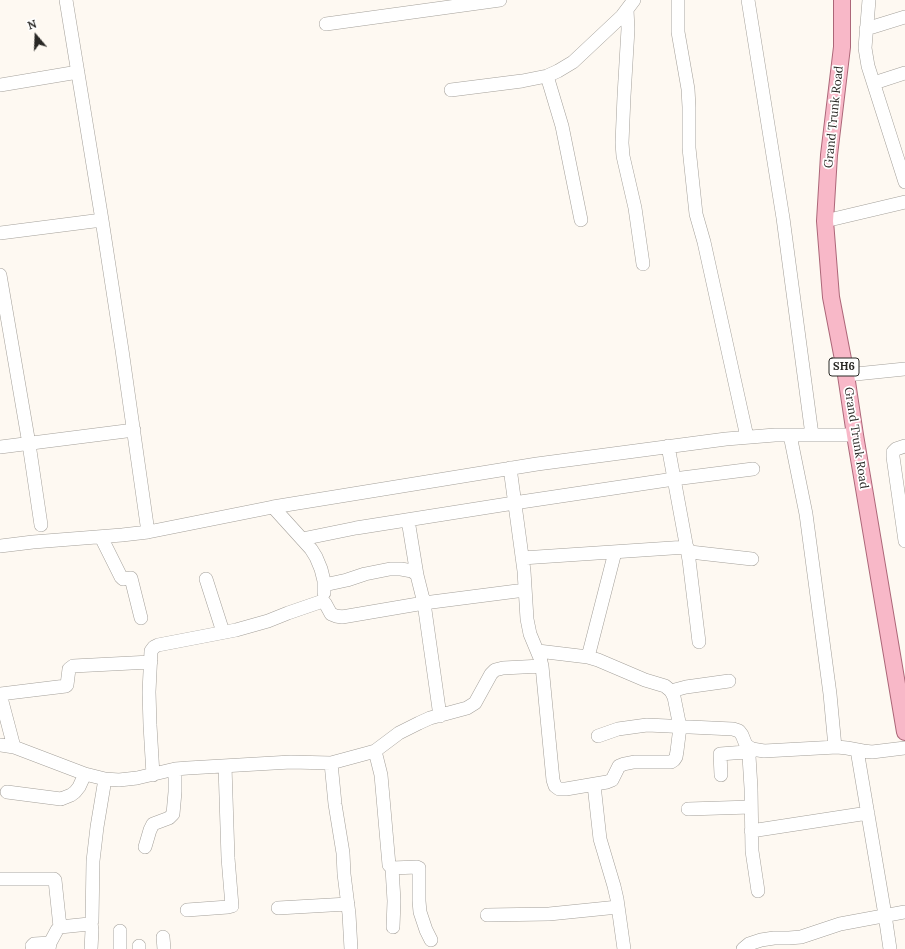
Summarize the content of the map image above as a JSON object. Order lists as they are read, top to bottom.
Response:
{
  "streets": {
    "main road": ["Grand Trunk Road", "SH6"]
  },
  "north": "top"
}
